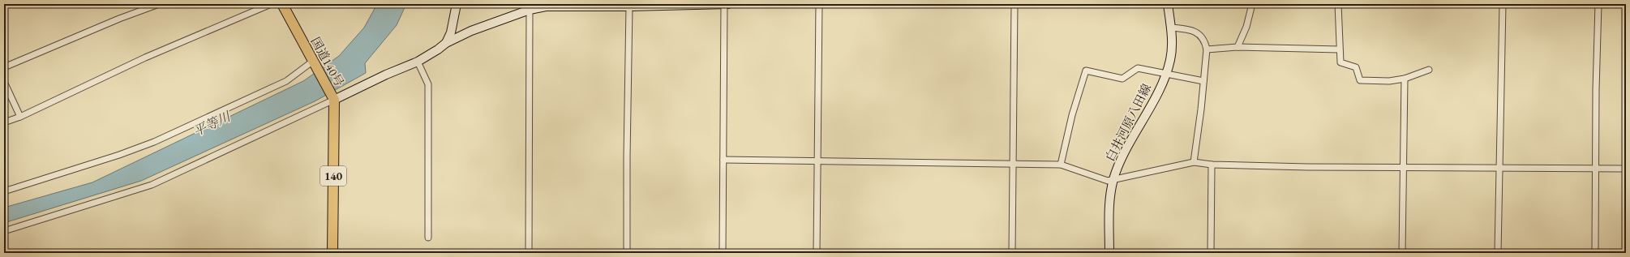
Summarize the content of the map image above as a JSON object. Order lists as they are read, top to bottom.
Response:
{
  "streets": {
    "highway": ["国道140号", "140"],
    "street": ["白井河原八田線"]
  },
  "water": ["平等川"]
}
